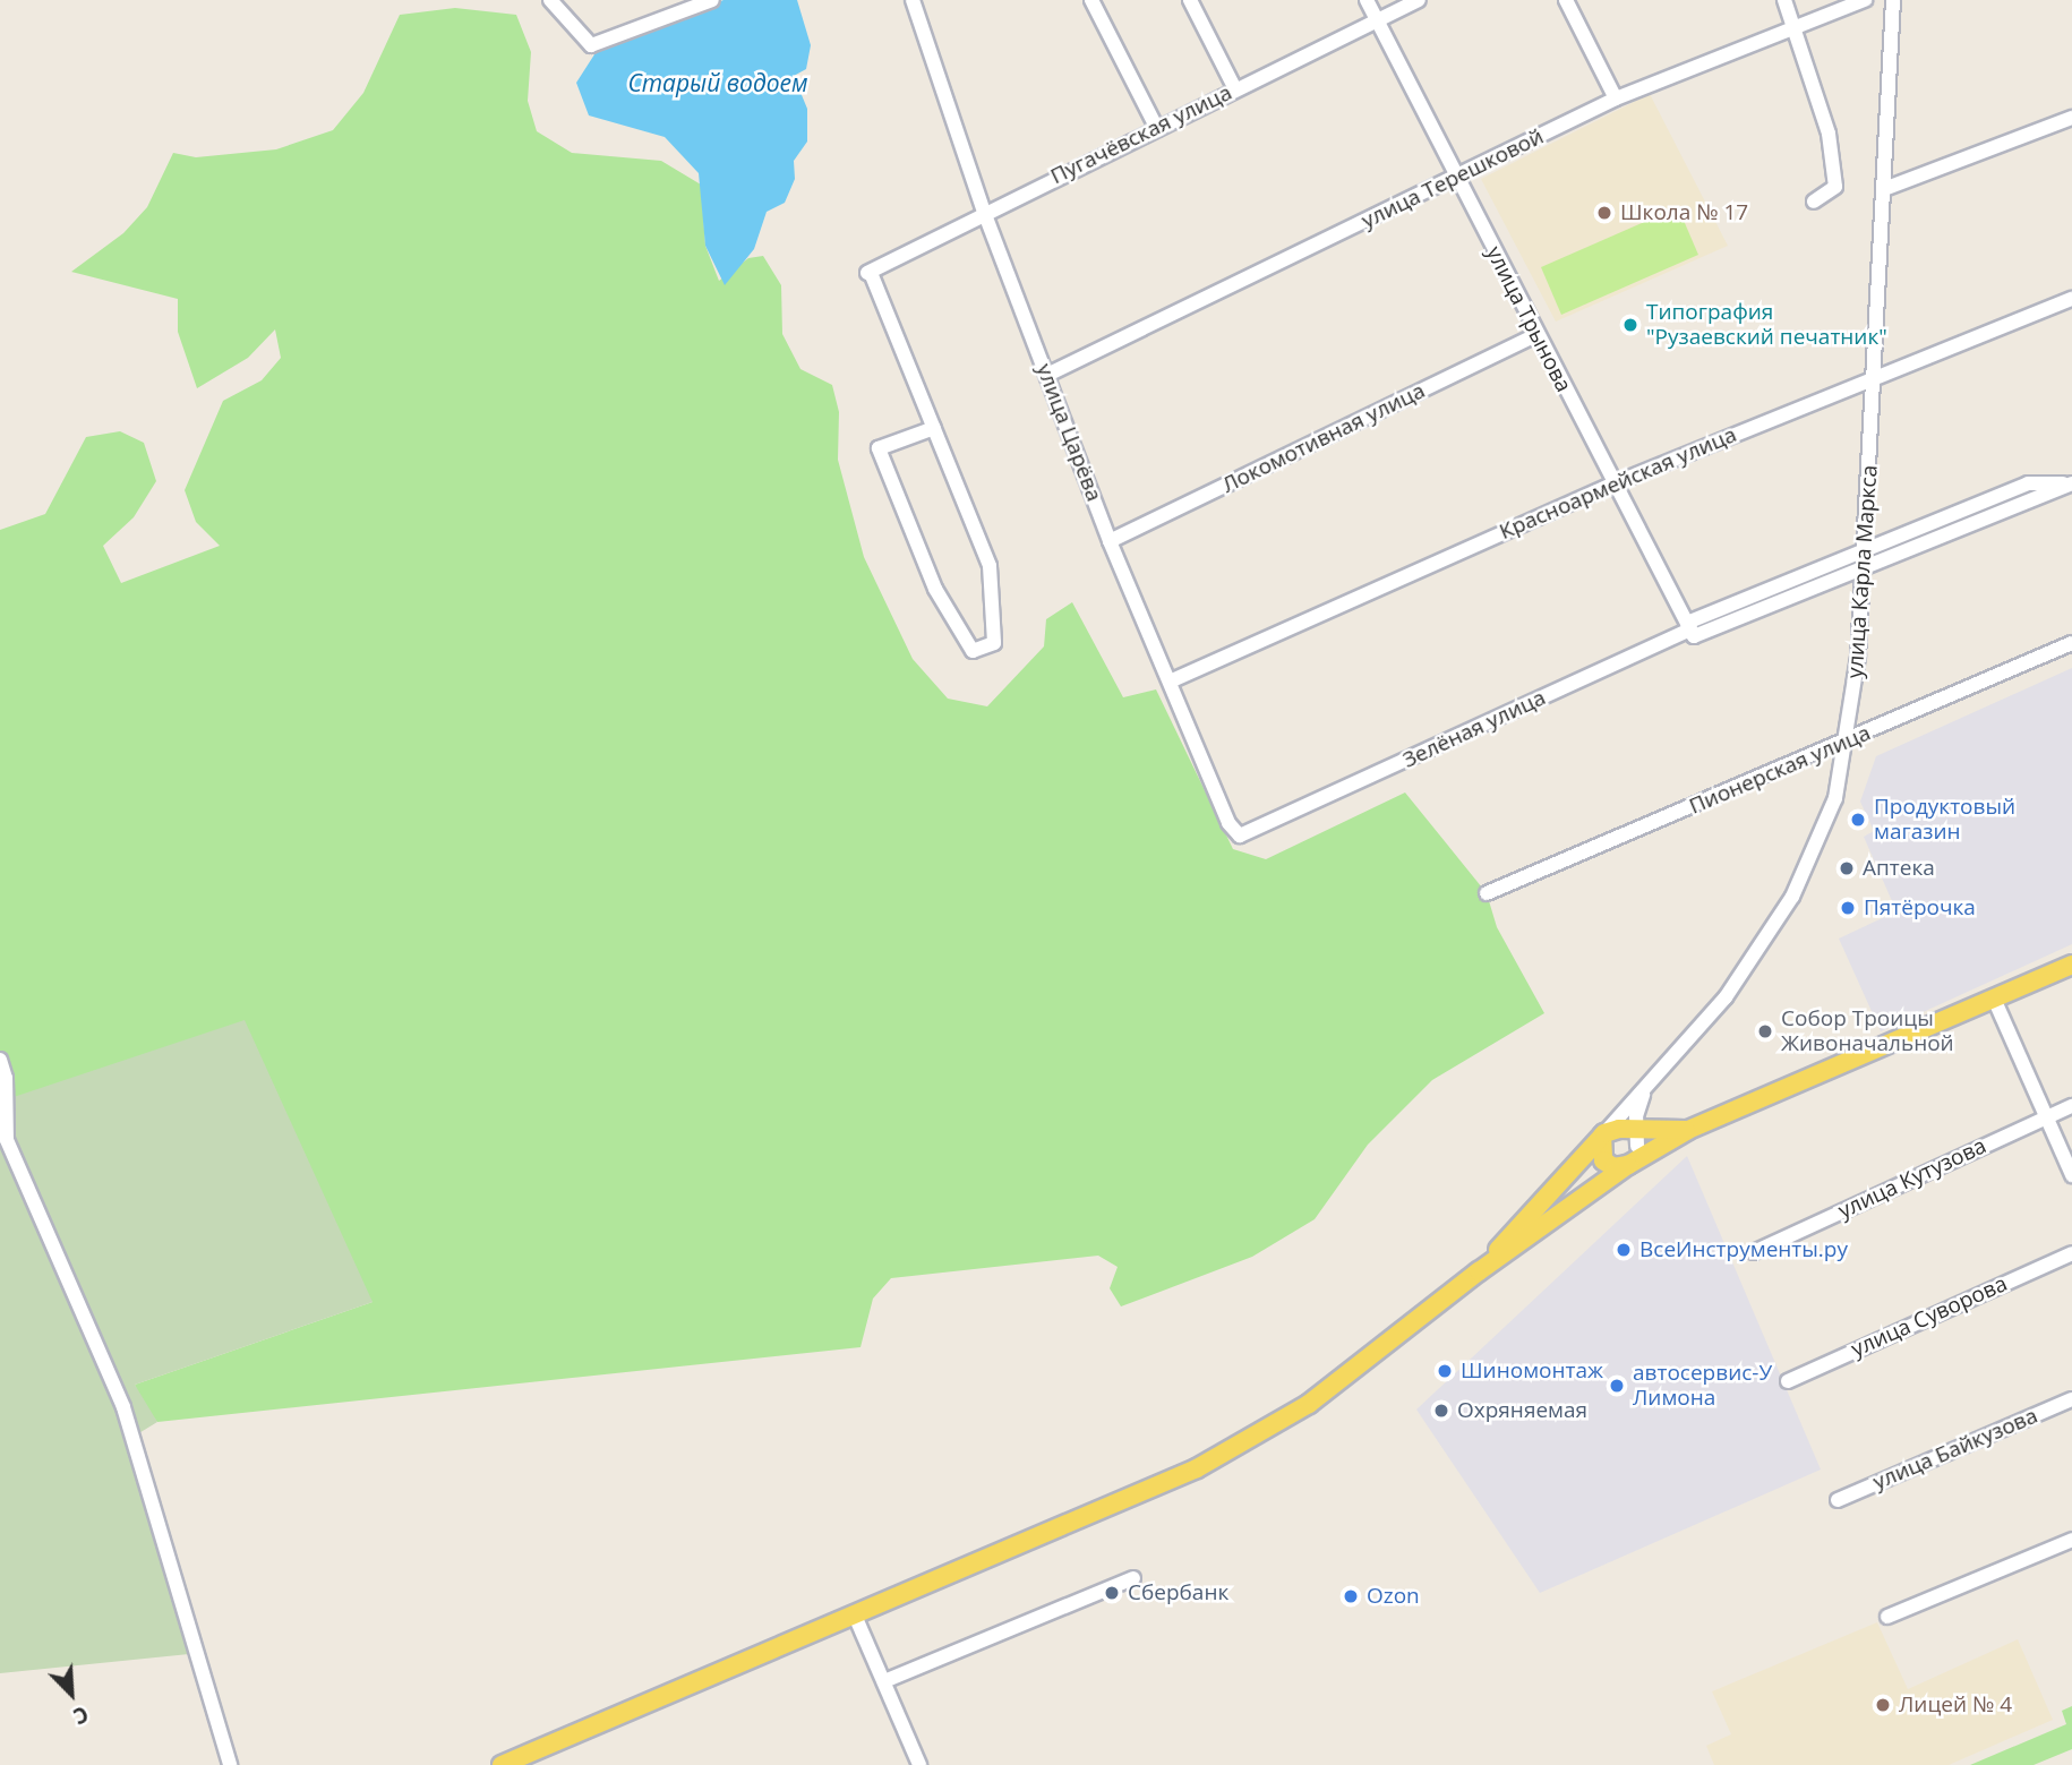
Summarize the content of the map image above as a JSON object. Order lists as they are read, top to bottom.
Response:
{
  "streets": {
    "main road": ["улица Карла Маркса"],
    "street": [
      "Пугачёвская улица",
      "улица Терешковой",
      "улица Трынова",
      "улица Царёва",
      "Локомотивная улица",
      "Красноармейская улица",
      "Зелёная улица",
      "Пионерская улица",
      "улица Кутузова",
      "улица Суворова",
      "улица Байкузова"
    ]
  },
  "crossings": [
    ["Пугачёвская улица", "улица Трынова"],
    ["Пугачёвская улица", "улица Царёва"],
    ["улица Терешковой", "улица Трынова"],
    ["улица Терешковой", "улица Царёва"],
    ["улица Трынова", "Локомотивная улица"],
    ["улица Трынова", "Красноармейская улица"],
    ["улица Трынова", "Зелёная улица"],
    ["улица Царёва", "Локомотивная улица"],
    ["улица Царёва", "Красноармейская улица"],
    ["улица Царёва", "Зелёная улица"],
    ["Красноармейская улица", "улица Карла Маркса"],
    ["улица Карла Маркса", "Зелёная улица"],
    ["улица Карла Маркса", "Пионерская улица"]
  ],
  "water": ["Старый водоем"],
  "places": [
    "Школа № 17",
    "Типография \"Рузаевский печатник\"",
    "Продуктовый магазин",
    "Аптека",
    "Пятёрочка",
    "Собор Троицы Живоначальной",
    "ВсеИнструменты.ру",
    "Шиномонтаж",
    "автосервис-У Лимона",
    "Охряняемая",
    "Сбербанк",
    "Ozon",
    "Лицей № 4"
  ],
  "north": "bottom right"
}
